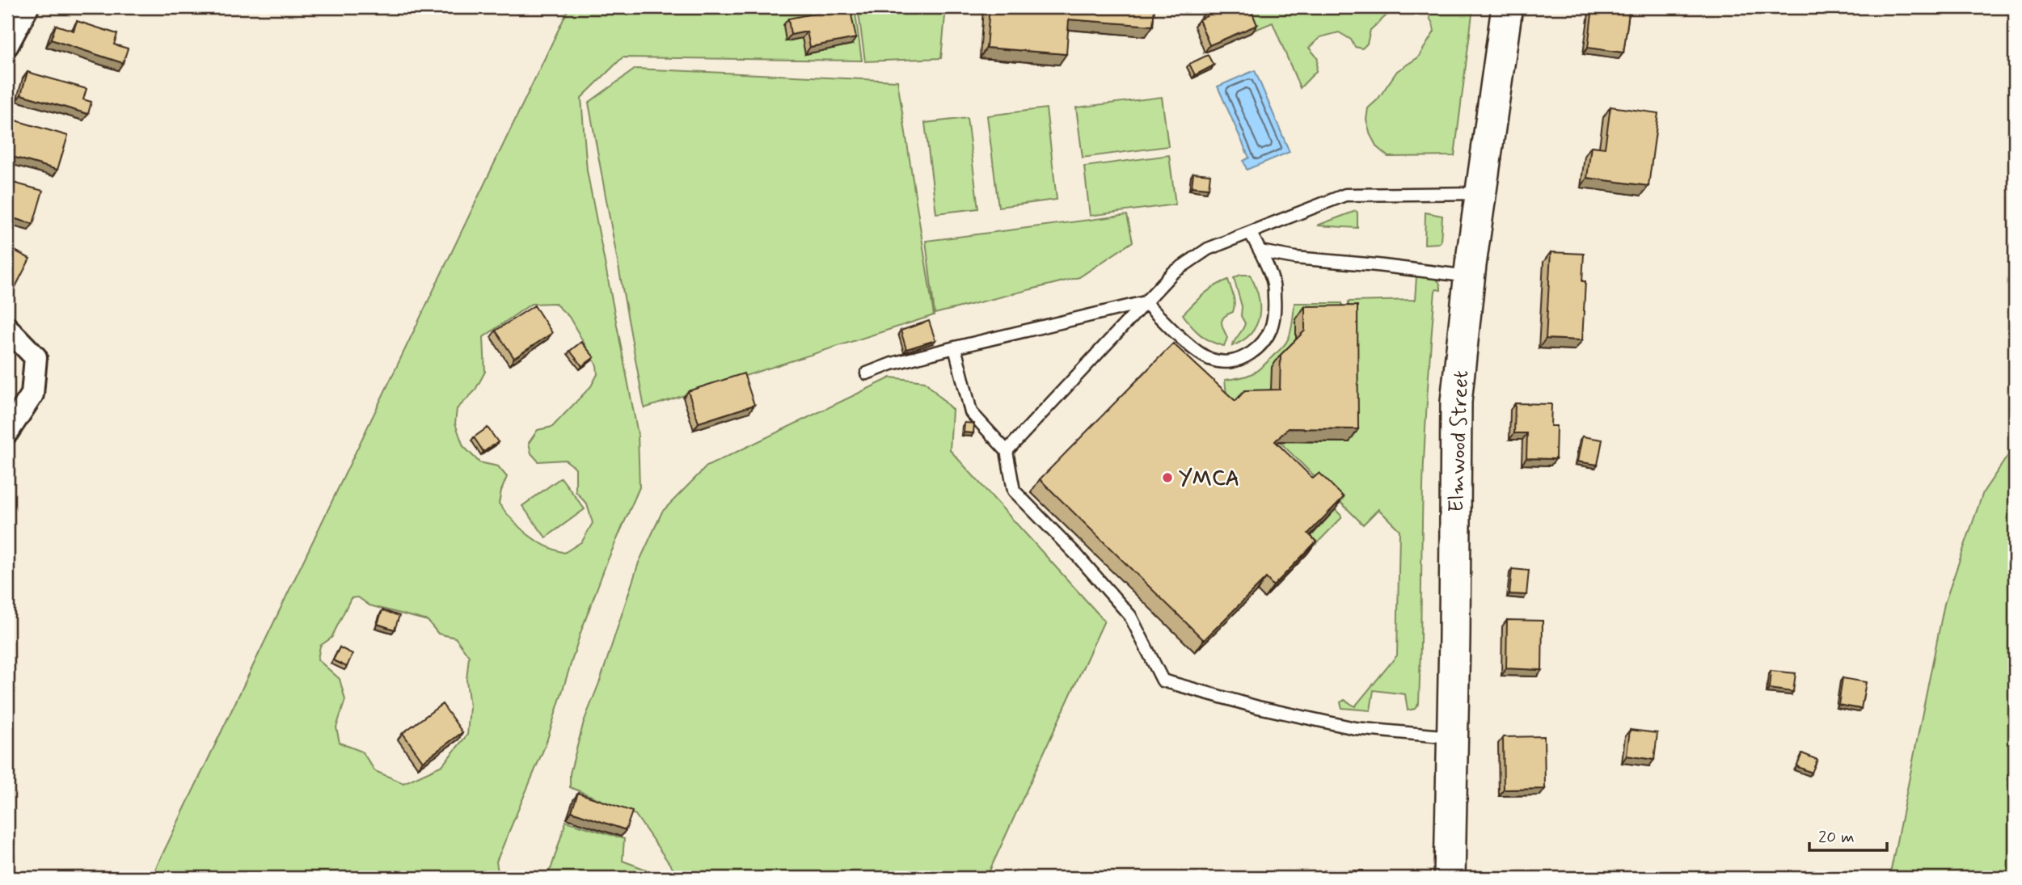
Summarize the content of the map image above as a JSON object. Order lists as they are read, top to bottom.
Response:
{
  "streets": {
    "main road": ["Elmwood Street"]
  },
  "places": ["YMCA"],
  "scale_bar": "20 m"
}
